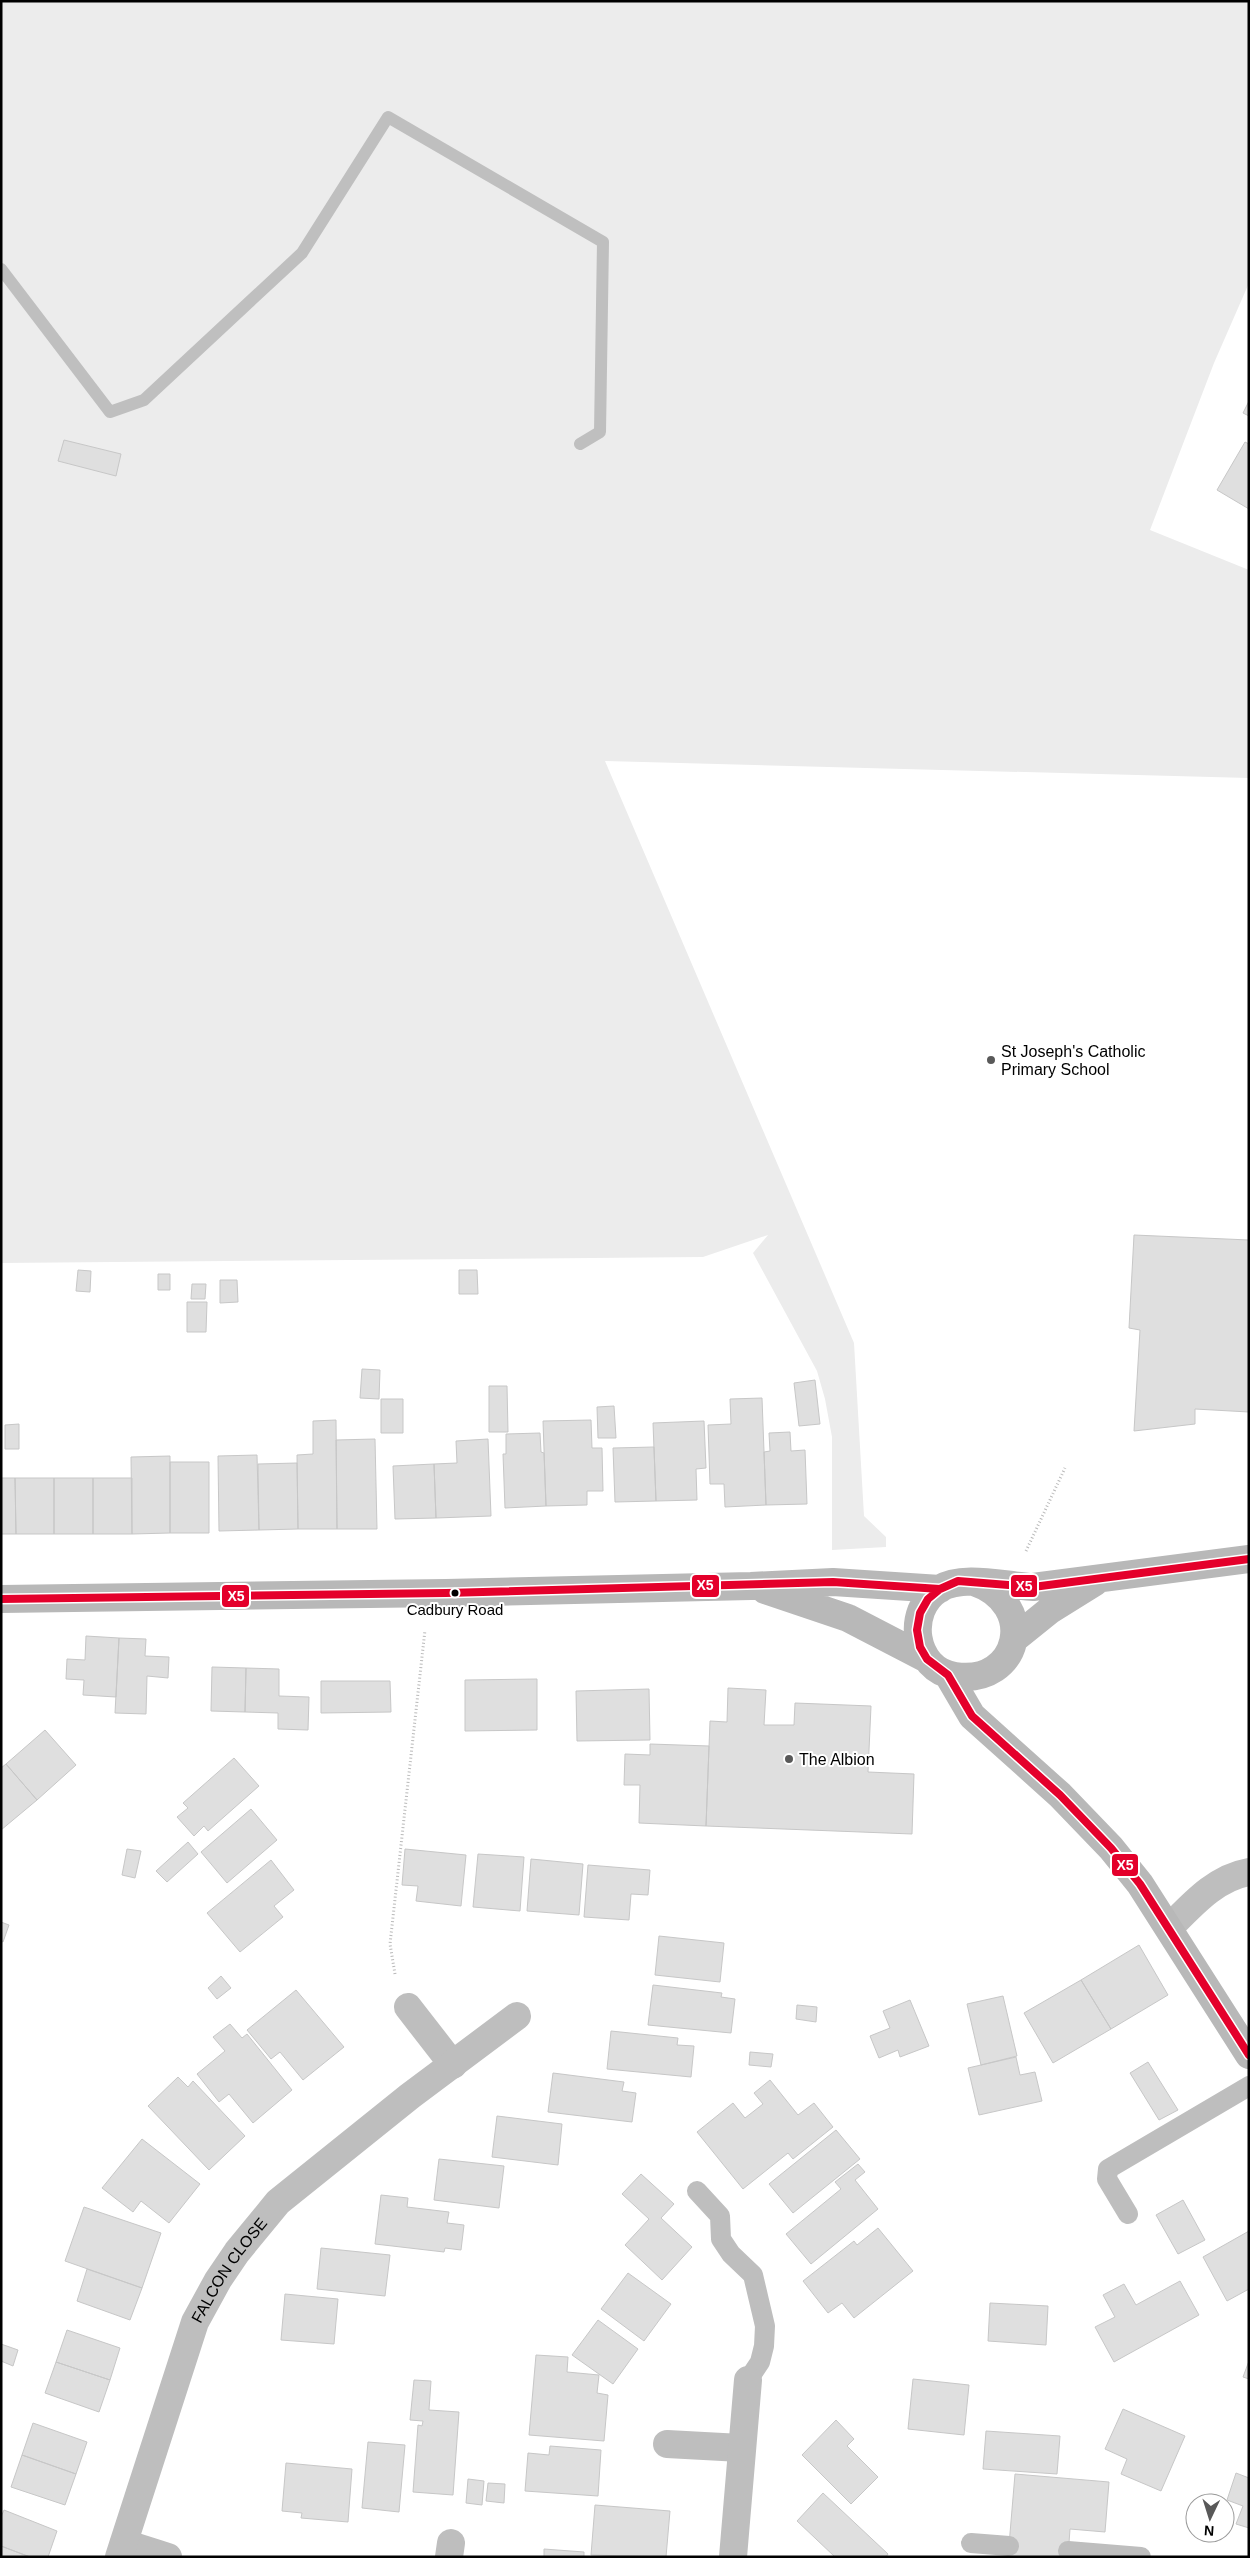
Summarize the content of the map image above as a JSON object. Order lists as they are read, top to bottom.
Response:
{
  "streets": {
    "street": ["FALCON CLOSE"]
  },
  "places": ["St Joseph's Catholic Primary School", "Cadbury Road", "The Albion"],
  "lines": ["transit line X5"],
  "north": "bottom"
}
